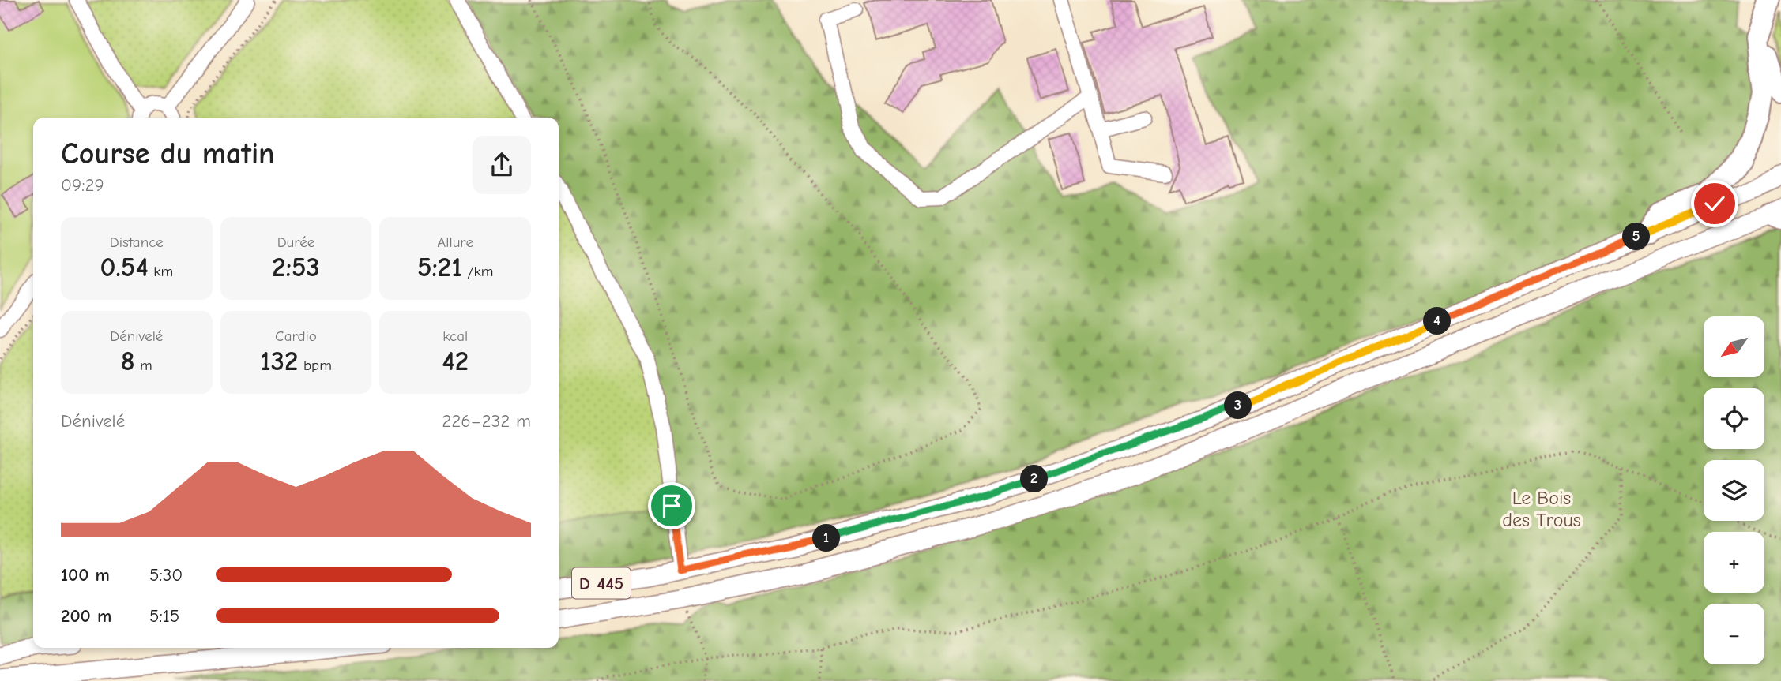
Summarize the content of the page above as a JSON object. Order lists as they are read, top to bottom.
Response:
{
  "streets": {
    "main road": ["D 445"]
  },
  "parks": ["Le Bois des Trous"],
  "north": "bottom left",
  "page": {
    "heading": ["Course du matin", "09:29"],
    "stats": [
      ["Distance", "0.54 km"],
      ["Durée", "2:53"],
      ["Allure", "5:21 /km"],
      ["Dénivelé", "8 m"],
      ["Cardio", "132 bpm"],
      ["kcal", "42"]
    ],
    "pins": [
      "5",
      "4",
      "3",
      "2",
      "1"
    ],
    "map_buttons": ["+", "−"],
    "chart": ["Dénivelé", "226–232 m"],
    "list": [
      {
        "name": "100 m",
        "note": "5:30"
      },
      {
        "name": "200 m",
        "note": "5:15"
      }
    ]
  }
}
